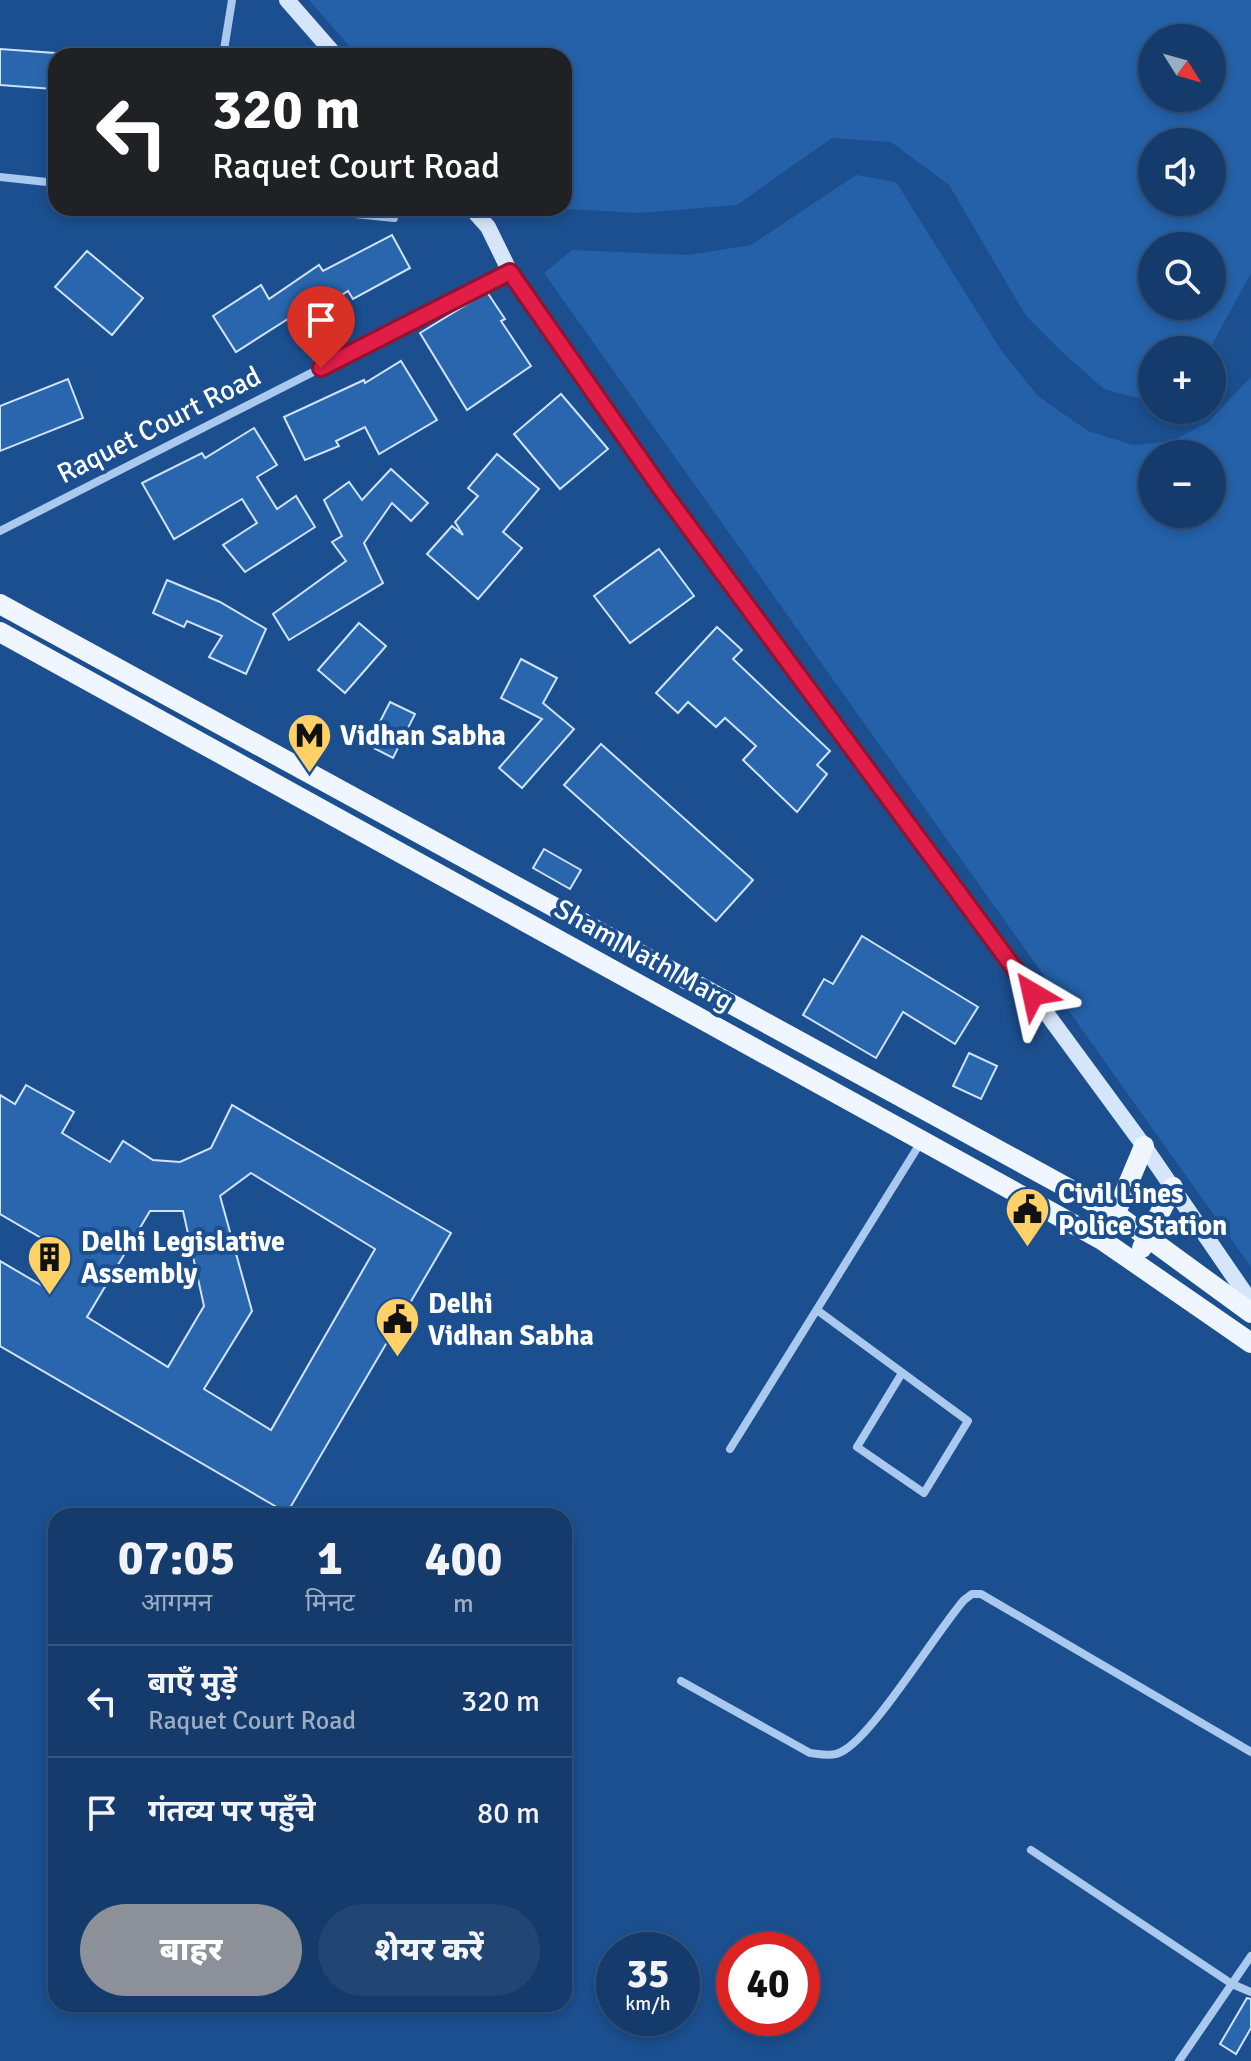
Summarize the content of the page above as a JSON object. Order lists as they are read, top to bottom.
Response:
{
  "streets": {
    "main road": ["Sham Nath Marg"],
    "street": ["Raquet Court Road"]
  },
  "places": {
    "metro station": ["Vidhan Sabha"],
    "public building": ["Civil Lines Police Station", "Delhi Vidhan Sabha"],
    "building": ["Delhi Legislative Assembly"]
  },
  "north": "bottom right",
  "page": {
    "map_buttons": ["+", "−"],
    "turn": ["320 m", "Raquet Court Road"],
    "eta": [
      "07:05",
      "आगमन",
      "1",
      "मिनट",
      "400",
      "m"
    ],
    "list": [
      {
        "name": "बाएँ मुड़ें",
        "note": "Raquet Court Road",
        "value": "320 m"
      },
      {
        "name": "गंतव्य पर पहुँचे",
        "value": "80 m"
      }
    ],
    "buttons": ["बाहर", "शेयर करें"],
    "speed": "35 km/h",
    "limit": "40"
  }
}
